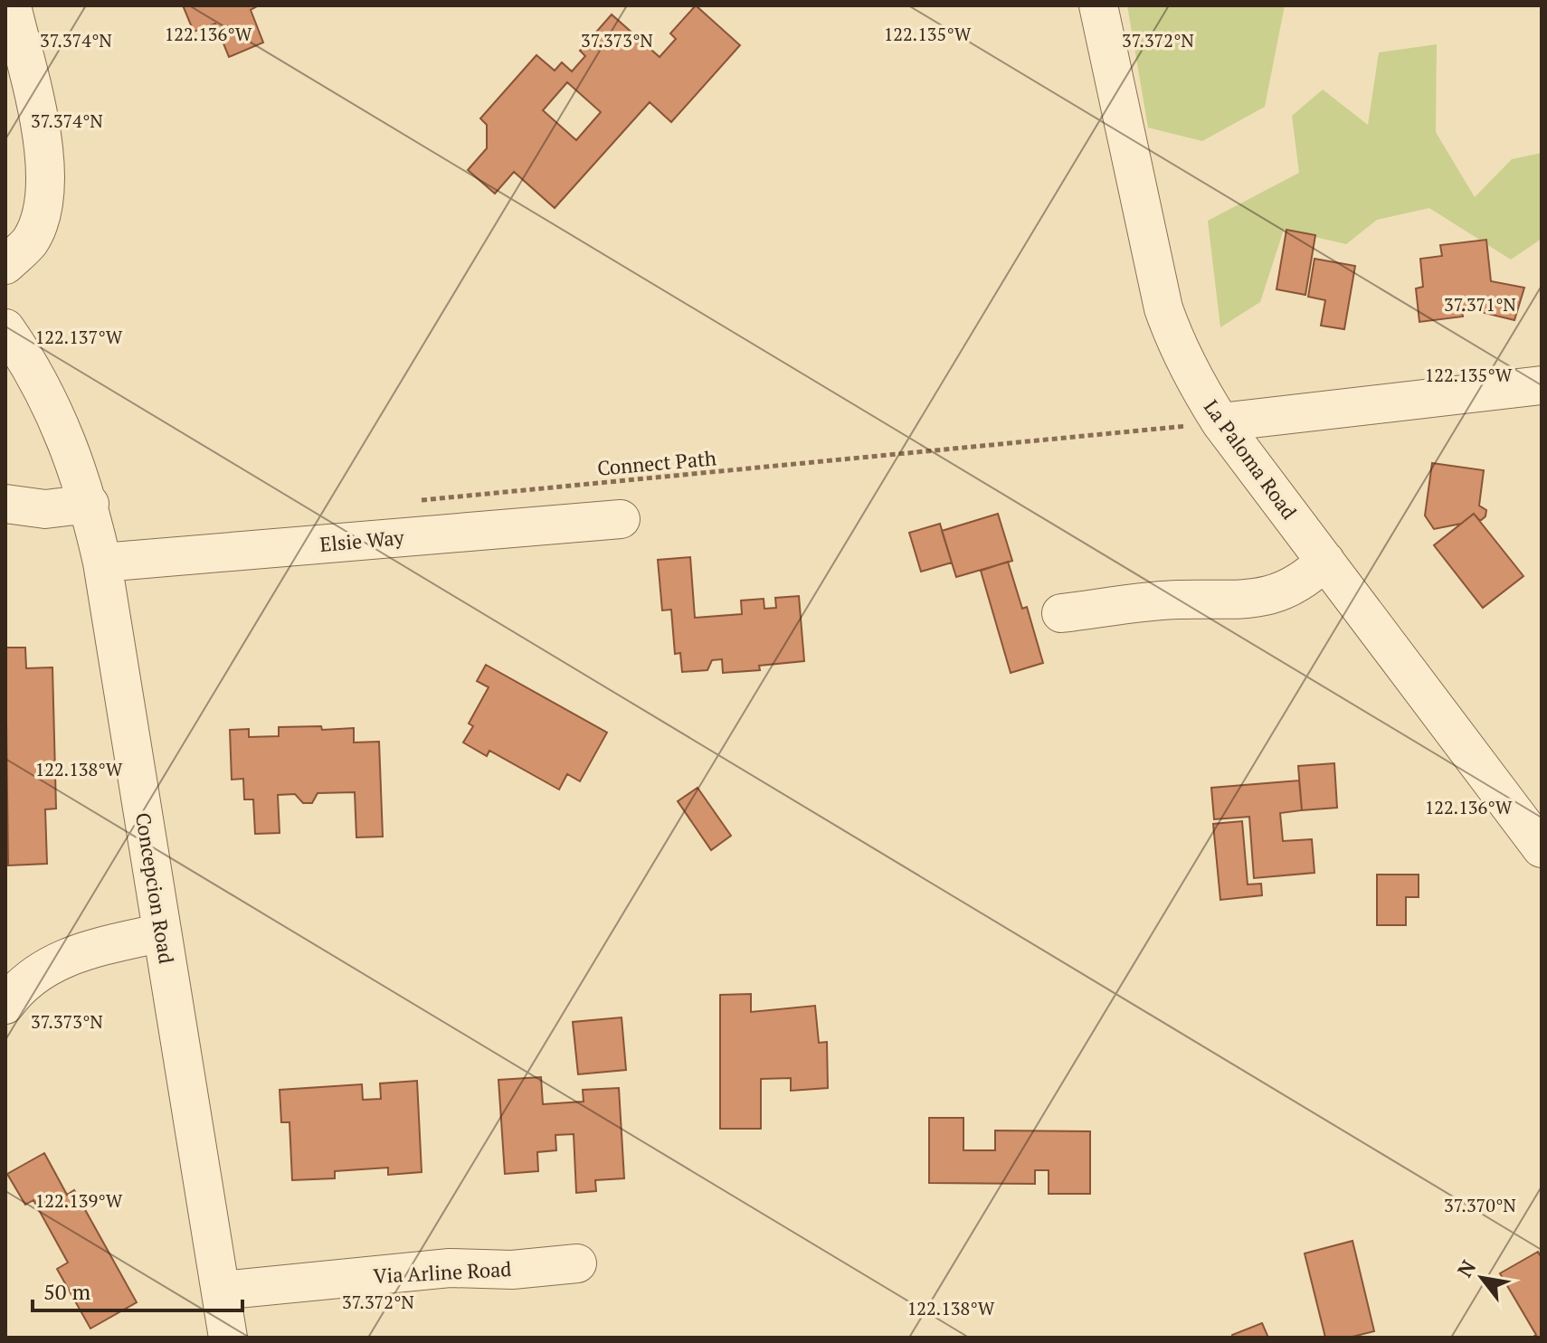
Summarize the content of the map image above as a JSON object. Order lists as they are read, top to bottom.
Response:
{
  "streets": {
    "street": [
      "La Paloma Road",
      "Elsie Way",
      "Concepcion Road",
      "Via Arline Road"
    ],
    "path": ["Connect Path"]
  },
  "crossings": [
    ["La Paloma Road", "Connect Path"],
    ["Elsie Way", "Concepcion Road"],
    ["Concepcion Road", "Via Arline Road"]
  ],
  "scale_bar": "50 m",
  "north": "top left",
  "coordinates": [
    "122.136°W",
    "122.135°W",
    "37.374°N",
    "37.373°N",
    "37.372°N",
    "37.371°N",
    "122.137°W",
    "122.138°W",
    "122.139°W",
    "37.370°N"
  ]
}
